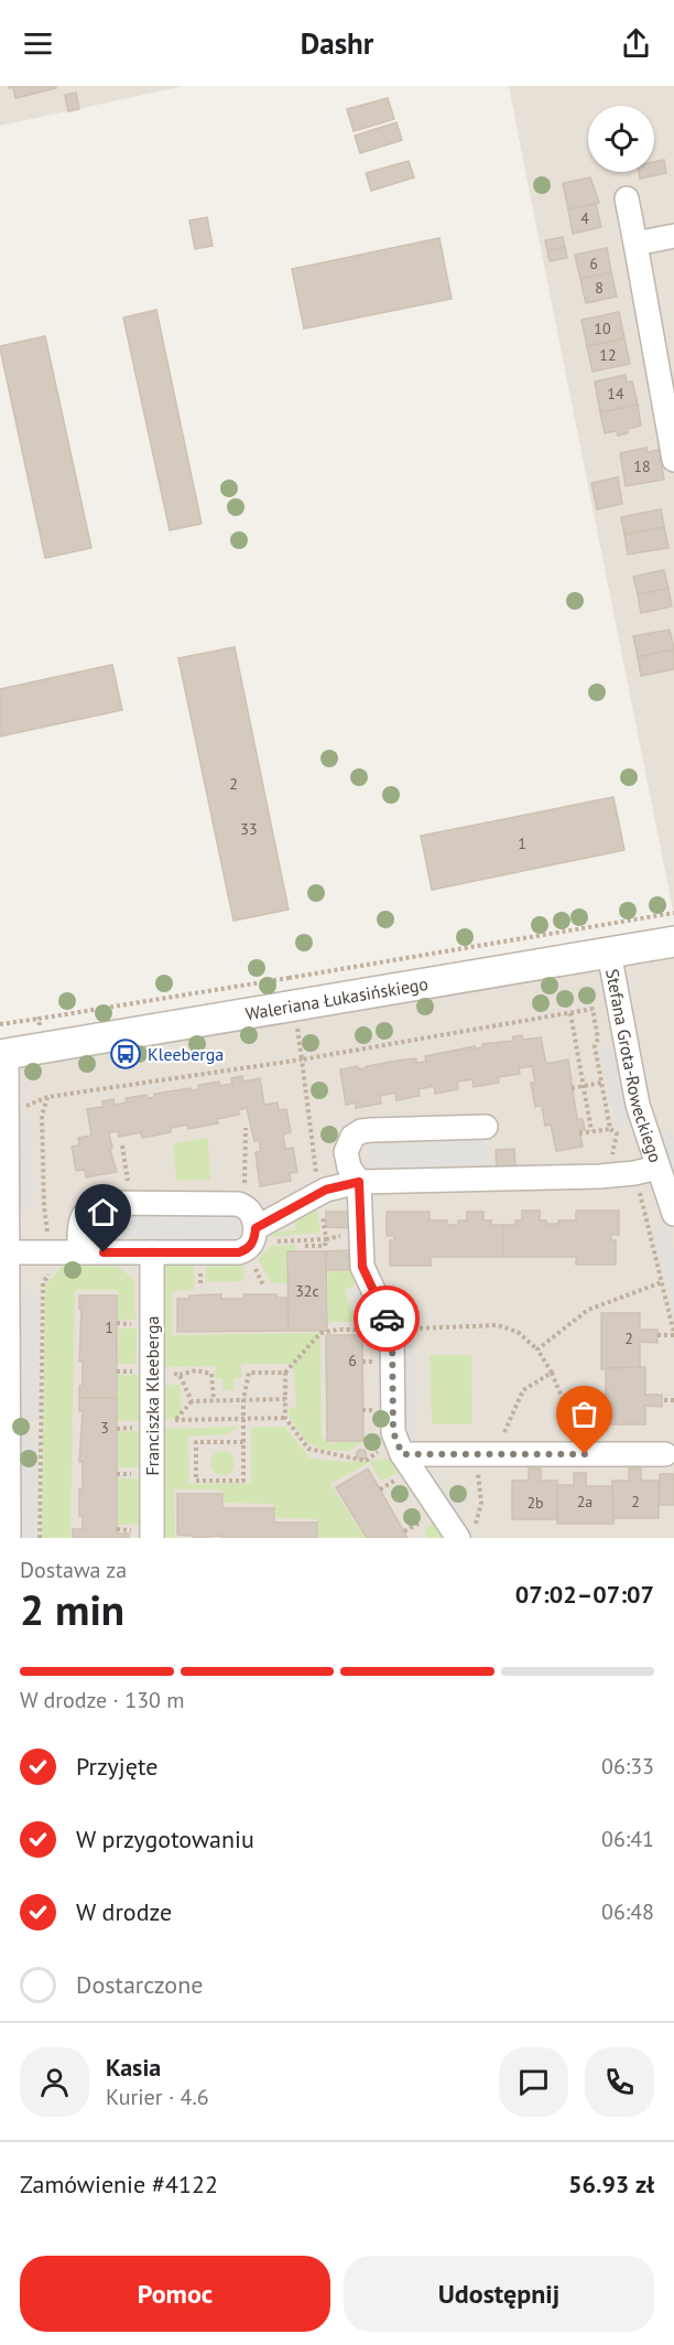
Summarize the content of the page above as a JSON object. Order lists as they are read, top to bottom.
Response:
{
  "streets": {
    "street": ["Waleriana Łukasińskiego", "Stefana Grota-Roweckiego", "Franciszka Kleeberga"]
  },
  "crossings": [
    ["Waleriana Łukasińskiego", "Stefana Grota-Roweckiego"]
  ],
  "places": {
    "bus stop": ["Kleeberga"]
  },
  "house_numbers": [
    "4",
    "6",
    "8",
    "10",
    "12",
    "14",
    "18",
    "2",
    "33",
    "1",
    "32c",
    "1",
    "2",
    "6",
    "3",
    "2a",
    "2",
    "2b"
  ],
  "page": {
    "header": "Dashr",
    "heading": ["2 min", "Dostawa za", "07:02–07:07"],
    "panel": [
      "Kasia",
      "Kurier · 4.6",
      "Zamówienie #4122",
      "56.93 zł"
    ],
    "bar": "W drodze · 130 m",
    "list": [
      ["Przyjęte", "06:33"],
      ["W przygotowaniu", "06:41"],
      ["W drodze", "06:48"],
      "Dostarczone"
    ],
    "buttons": ["Pomoc", "Udostępnij"]
  }
}
